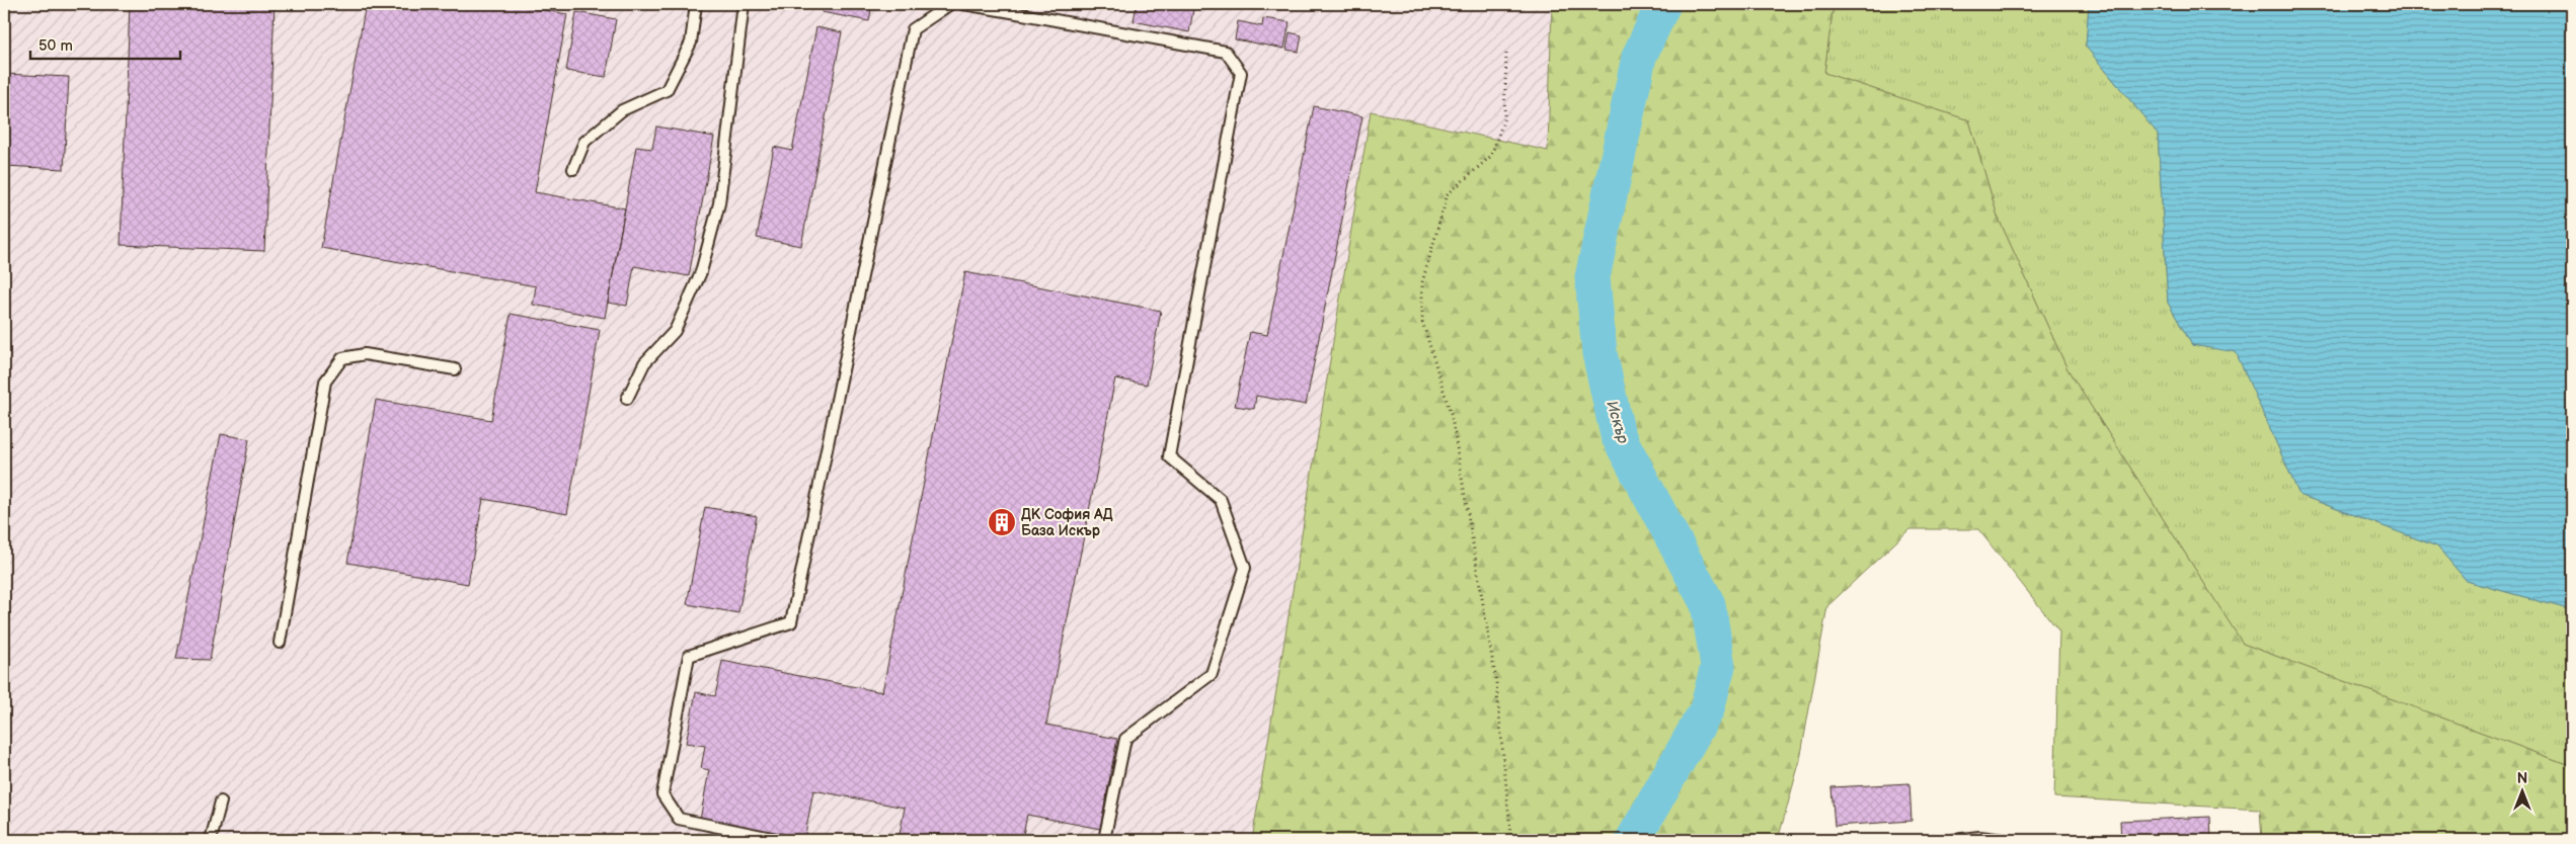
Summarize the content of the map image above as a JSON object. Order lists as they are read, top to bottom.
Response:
{
  "water": ["Искър"],
  "places": {
    "building": ["ДК София АД База Искър"]
  },
  "scale_bar": "50 m",
  "north": "top"
}
